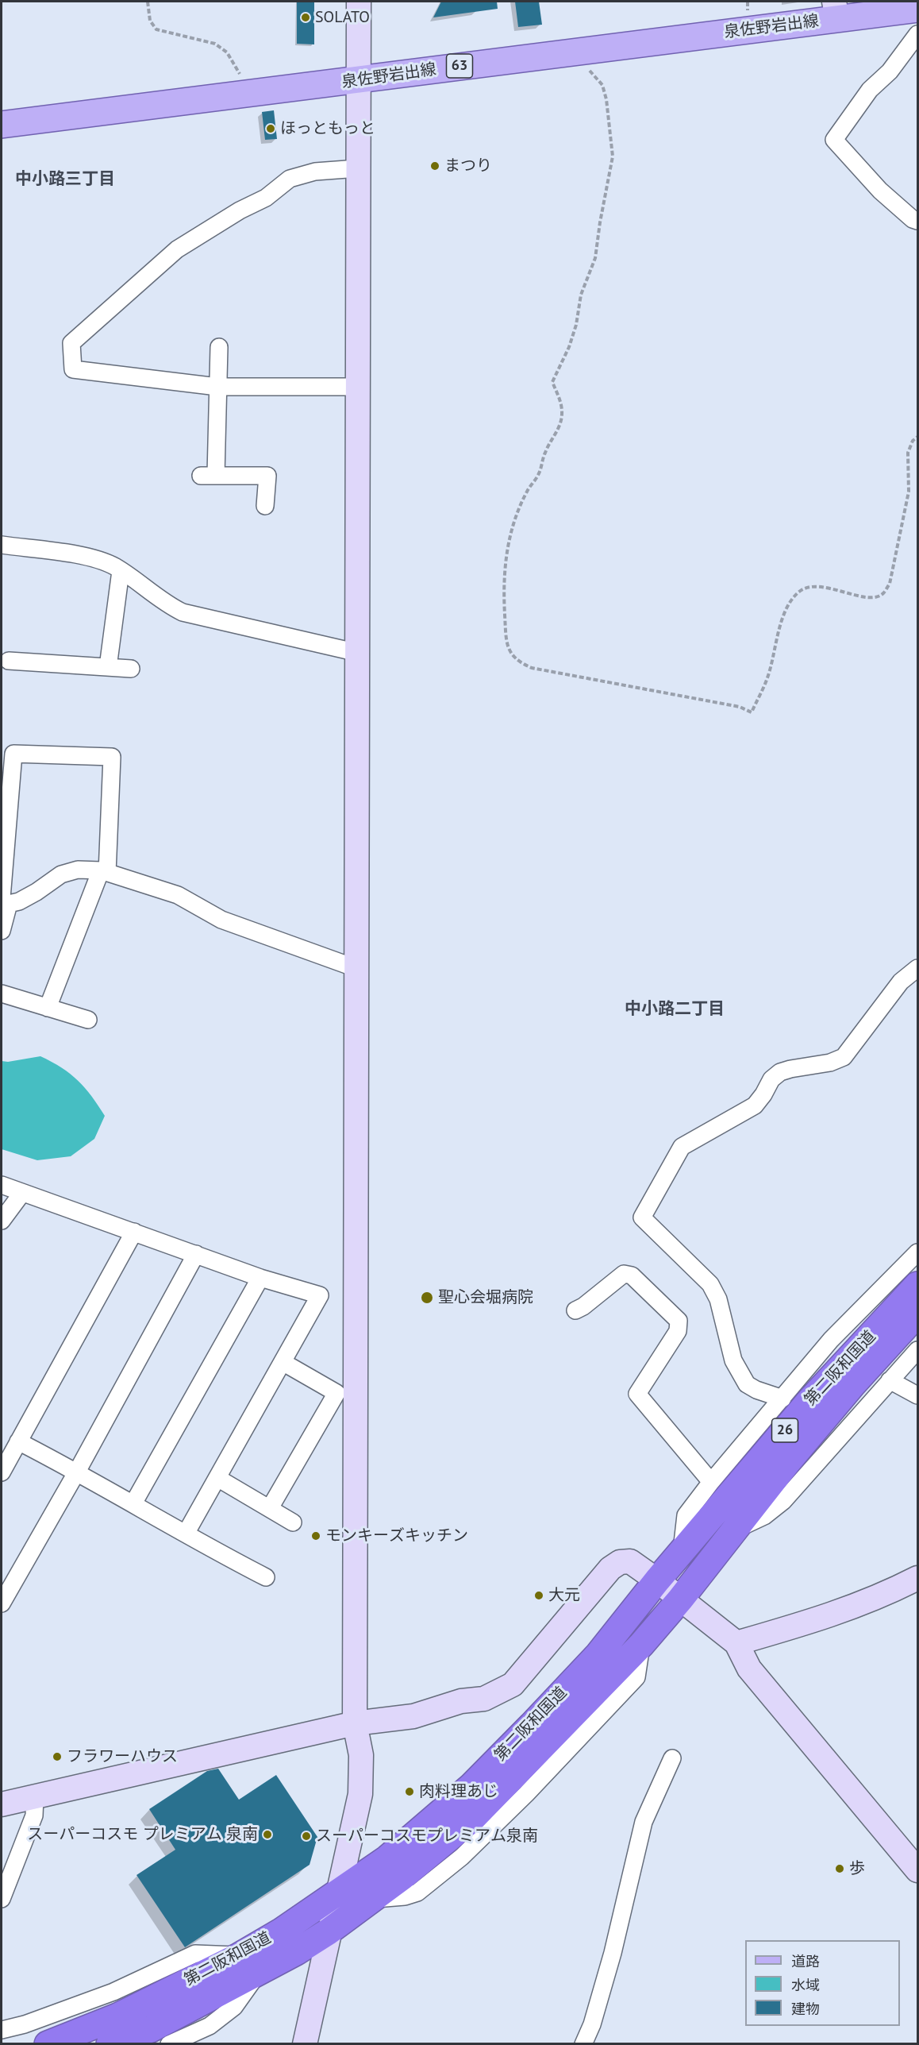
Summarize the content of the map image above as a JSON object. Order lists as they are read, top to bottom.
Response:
{
  "streets": {
    "highway": ["第二阪和国道", "26"],
    "main road": ["泉佐野岩出線", "63"]
  },
  "districts": ["中小路三丁目", "中小路二丁目"],
  "places": [
    "SOLATO",
    "ほっともっと",
    "まつり",
    "聖心会堀病院",
    "モンキーズキッチン",
    "大元",
    "フラワーハウス",
    "肉料理あじ",
    "スーパーコスモ プレミアム 泉南",
    "スーパーコスモプレミアム泉南",
    "歩"
  ],
  "legend": ["道路", "水域", "建物"]
}
